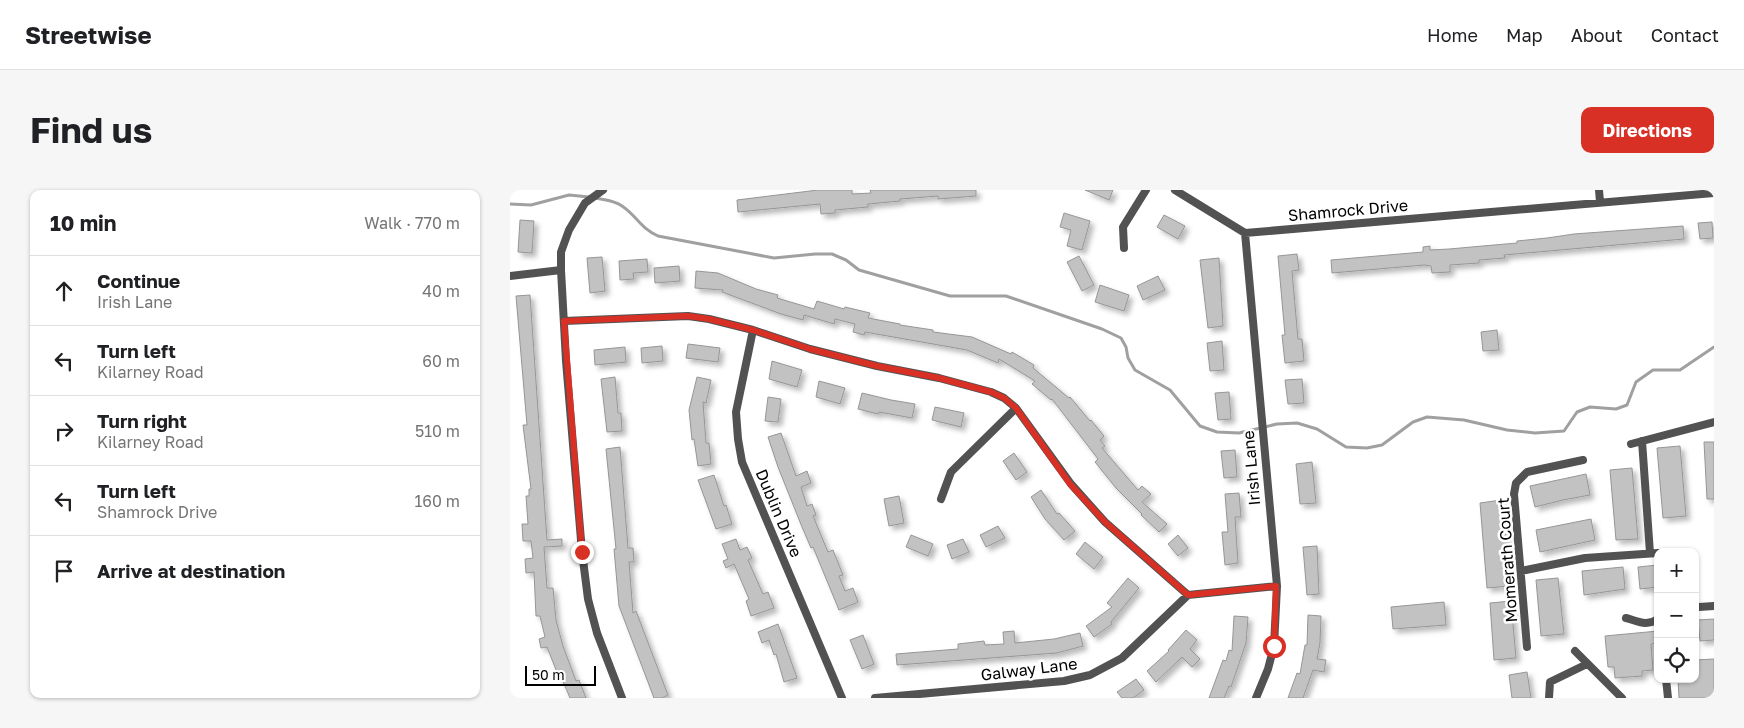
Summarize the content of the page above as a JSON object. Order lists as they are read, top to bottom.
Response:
{
  "streets": {
    "street": [
      "Shamrock Drive",
      "Irish Lane",
      "Dublin Drive",
      "Momerath Court",
      "Galway Lane"
    ]
  },
  "crossings": [
    ["Shamrock Drive", "Irish Lane"]
  ],
  "scale_bar": "50 m",
  "page": {
    "header": "Streetwise",
    "nav": [
      "Home",
      "Map",
      "About",
      "Contact"
    ],
    "buttons": "Directions",
    "title": "Find us",
    "heading": ["10 min", "Walk · 770 m"],
    "list": [
      ["Continue", "Irish Lane", "40 m"],
      ["Turn left", "Kilarney Road", "60 m"],
      ["Turn right", "Kilarney Road", "510 m"],
      ["Turn left", "Shamrock Drive", "160 m"],
      "Arrive at destination"
    ],
    "map_buttons": ["+", "−"],
    "scale": "50 m"
  }
}
